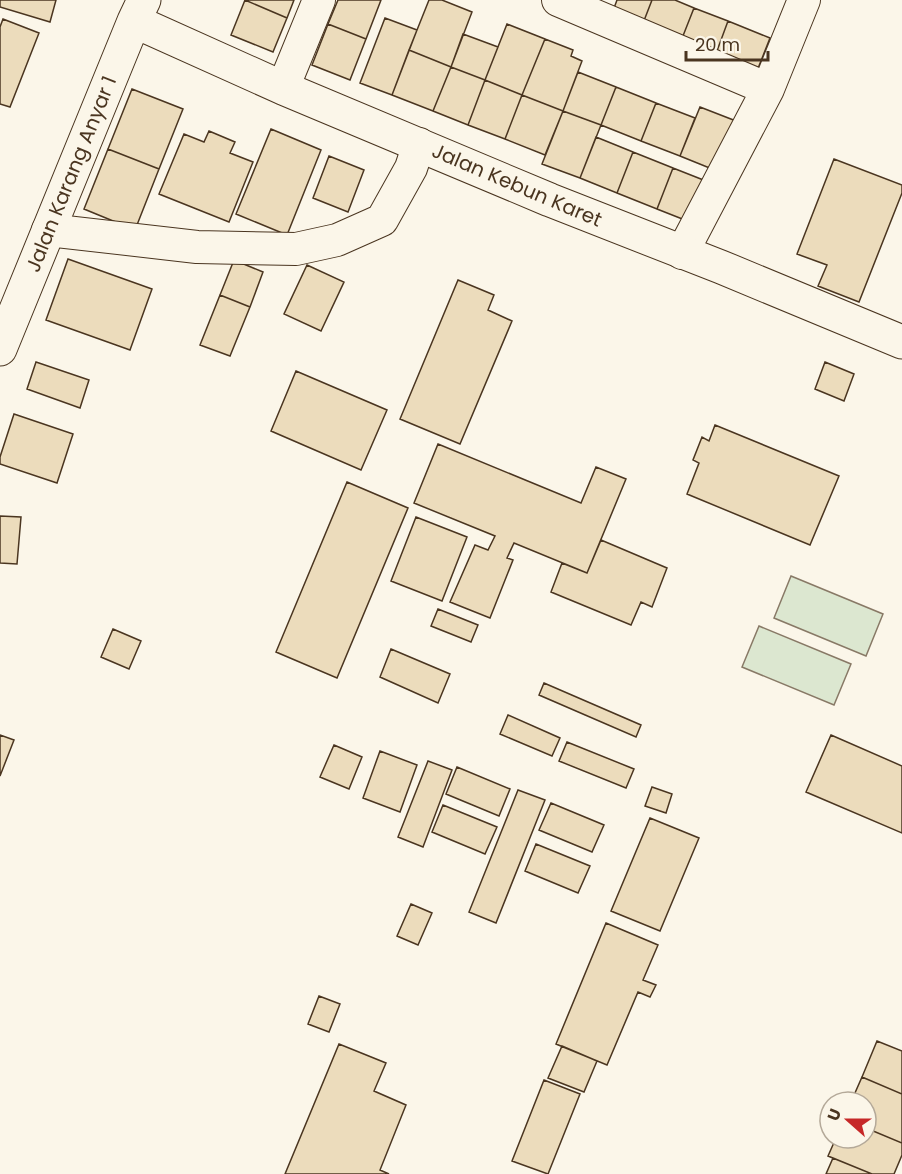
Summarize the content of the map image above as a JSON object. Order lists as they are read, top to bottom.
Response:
{
  "streets": {
    "main road": ["Jalan Karang Anyar 1", "Jalan Kebun Karet"]
  },
  "crossings": [
    ["Jalan Karang Anyar 1", "Jalan Kebun Karet"]
  ],
  "scale_bar": "20 m",
  "north": "left"
}
